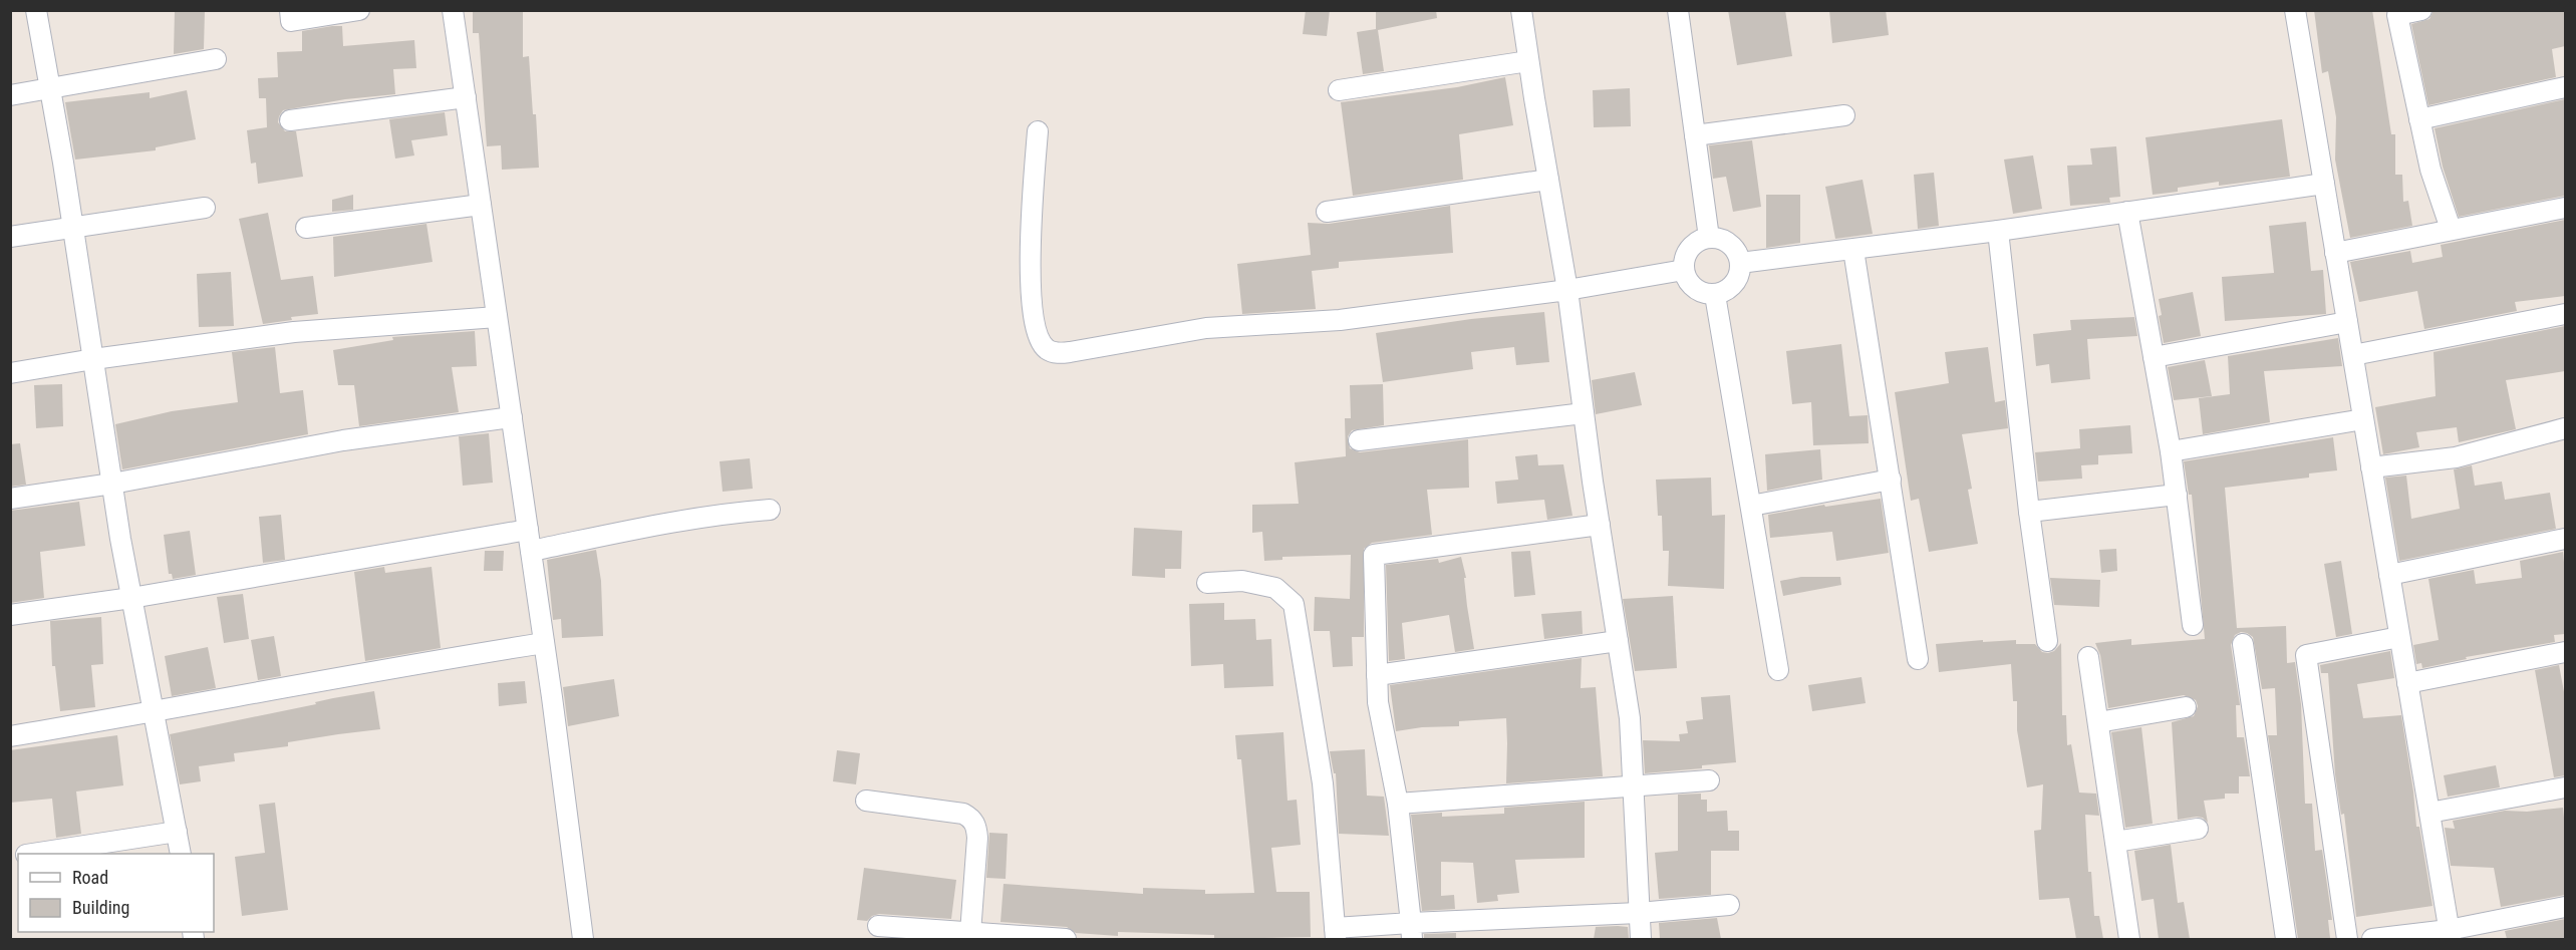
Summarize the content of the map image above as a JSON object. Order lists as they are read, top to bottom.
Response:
{
  "legend": ["Road", "Building"]
}
